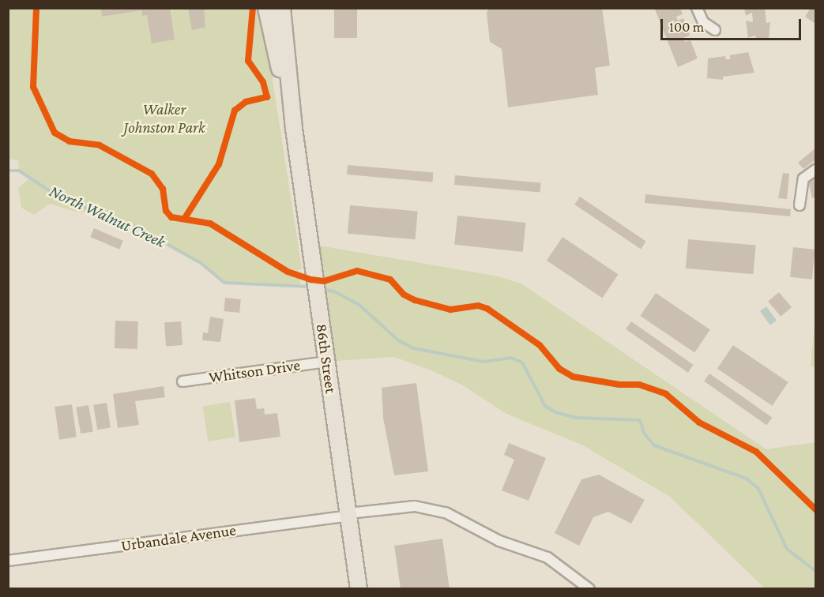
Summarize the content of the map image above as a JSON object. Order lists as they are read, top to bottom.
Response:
{
  "streets": {
    "main road": ["86th Street"],
    "street": ["Whitson Drive", "Urbandale Avenue"]
  },
  "crossings": [
    ["86th Street", "Whitson Drive"],
    ["86th Street", "Urbandale Avenue"]
  ],
  "water": ["North Walnut Creek"],
  "parks": ["Walker Johnston Park"],
  "scale_bar": "100 m"
}
